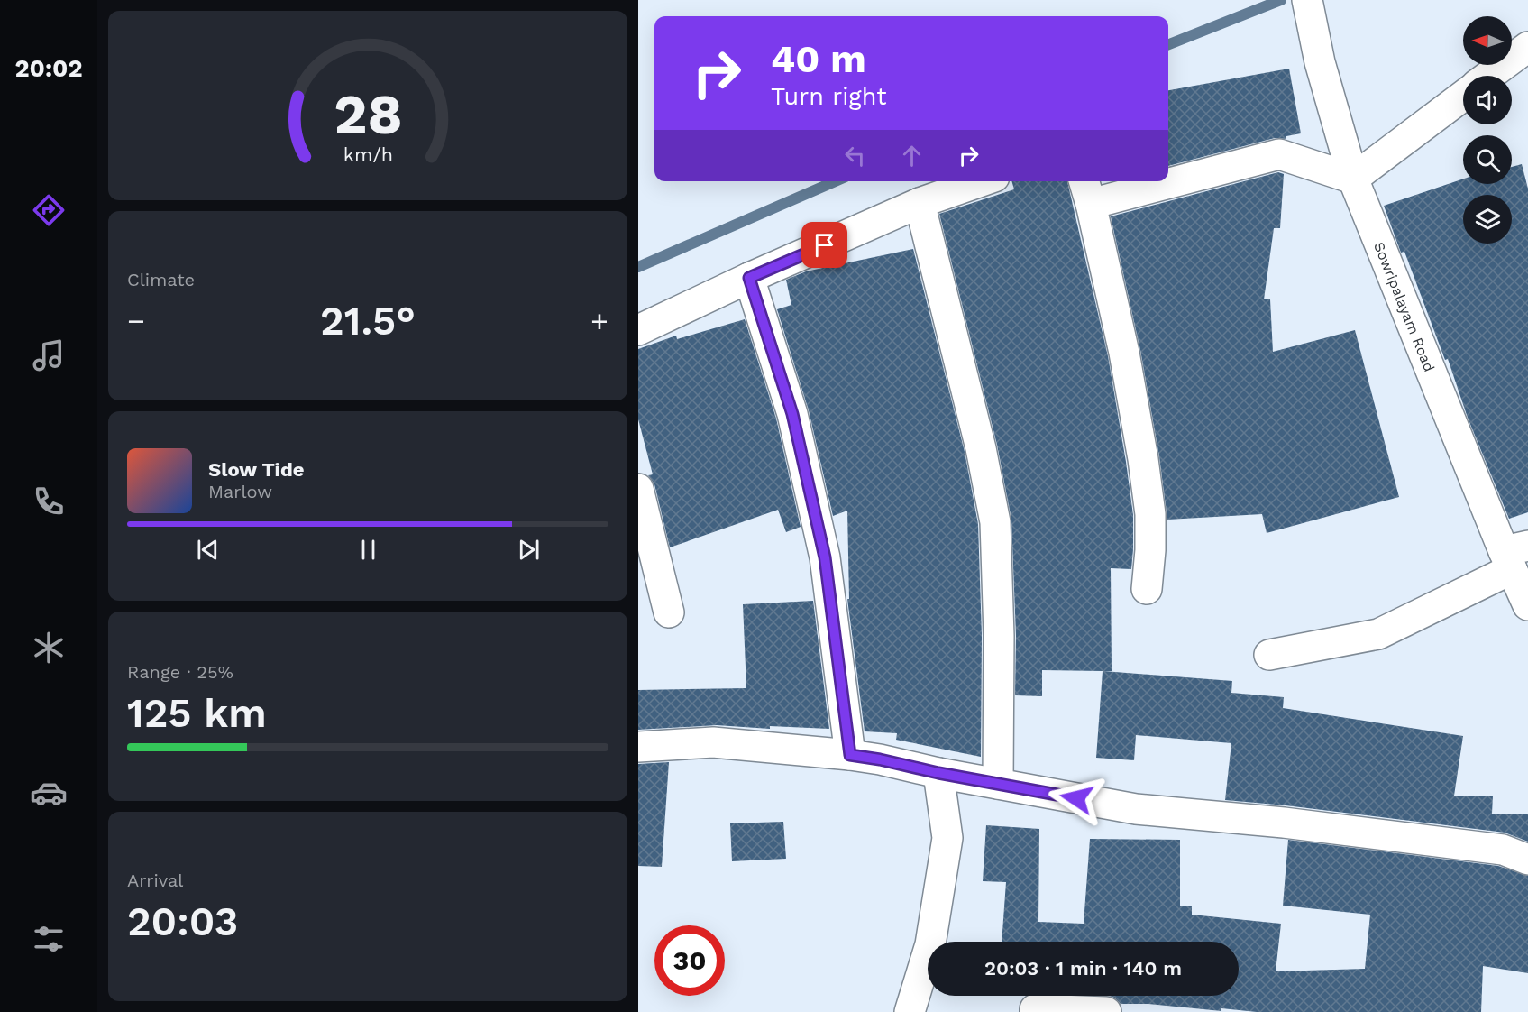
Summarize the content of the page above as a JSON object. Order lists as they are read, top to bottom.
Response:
{
  "streets": {
    "street": ["Sowripalayam Road"]
  },
  "north": "left",
  "page": {
    "tabs": "20:02",
    "turn": ["40 m", "Turn right"],
    "tile": [
      "Climate",
      ["Range · 25%", "125 km"],
      ["Arrival", "20:03"]
    ],
    "heat": ["−", "21.5°", "+"],
    "song": ["Slow Tide", "Marlow"],
    "limit": "30",
    "trip": "20:03 · 1 min · 140 m",
    "gauge": ["28", "km/h"]
  }
}
